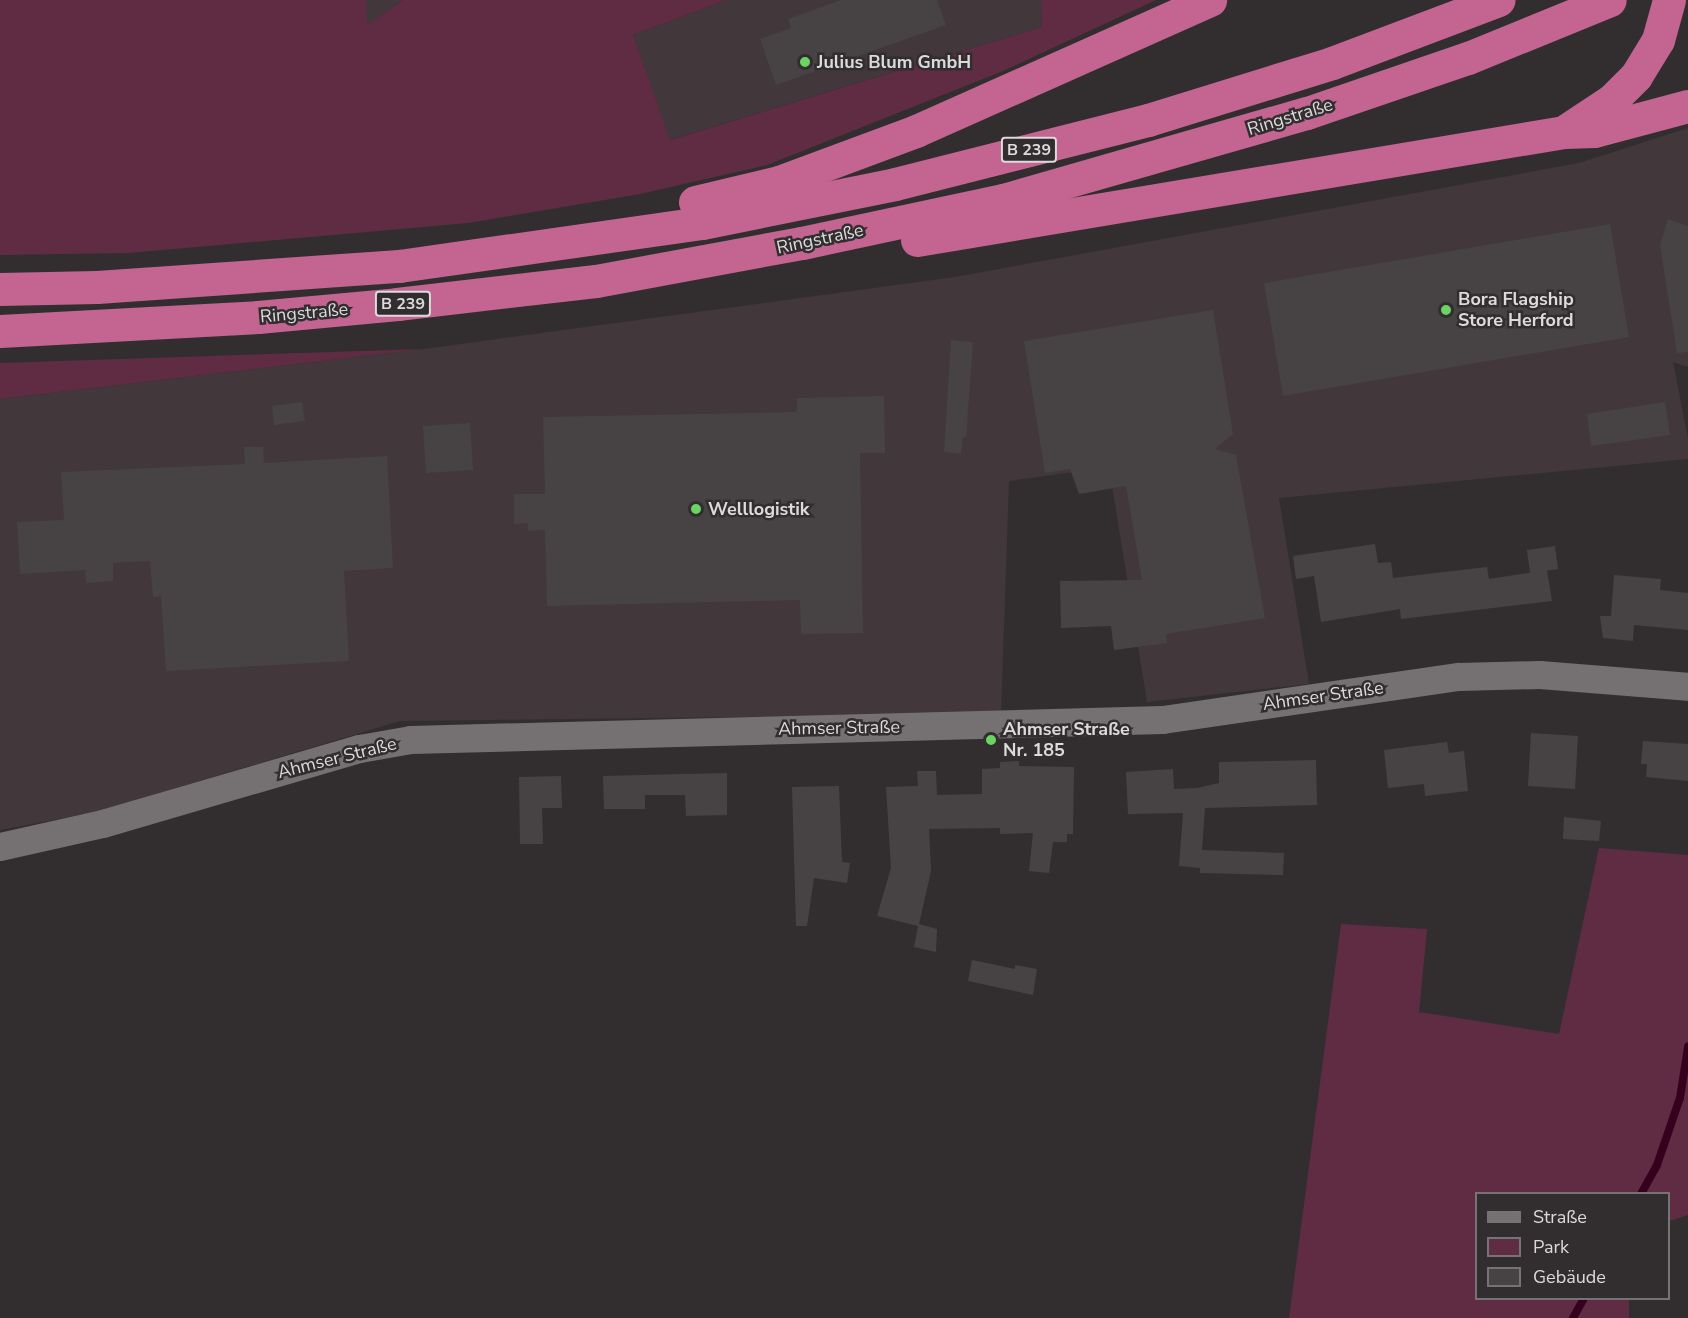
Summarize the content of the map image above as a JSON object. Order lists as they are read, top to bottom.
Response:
{
  "streets": {
    "highway": ["Ringstraße", "B 239"],
    "street": ["Ahmser Straße"]
  },
  "places": [
    "Julius Blum GmbH",
    "Bora Flagship Store Herford",
    "Welllogistik",
    "Ahmser Straße Nr. 185"
  ],
  "legend": ["Straße", "Park", "Gebäude"]
}
